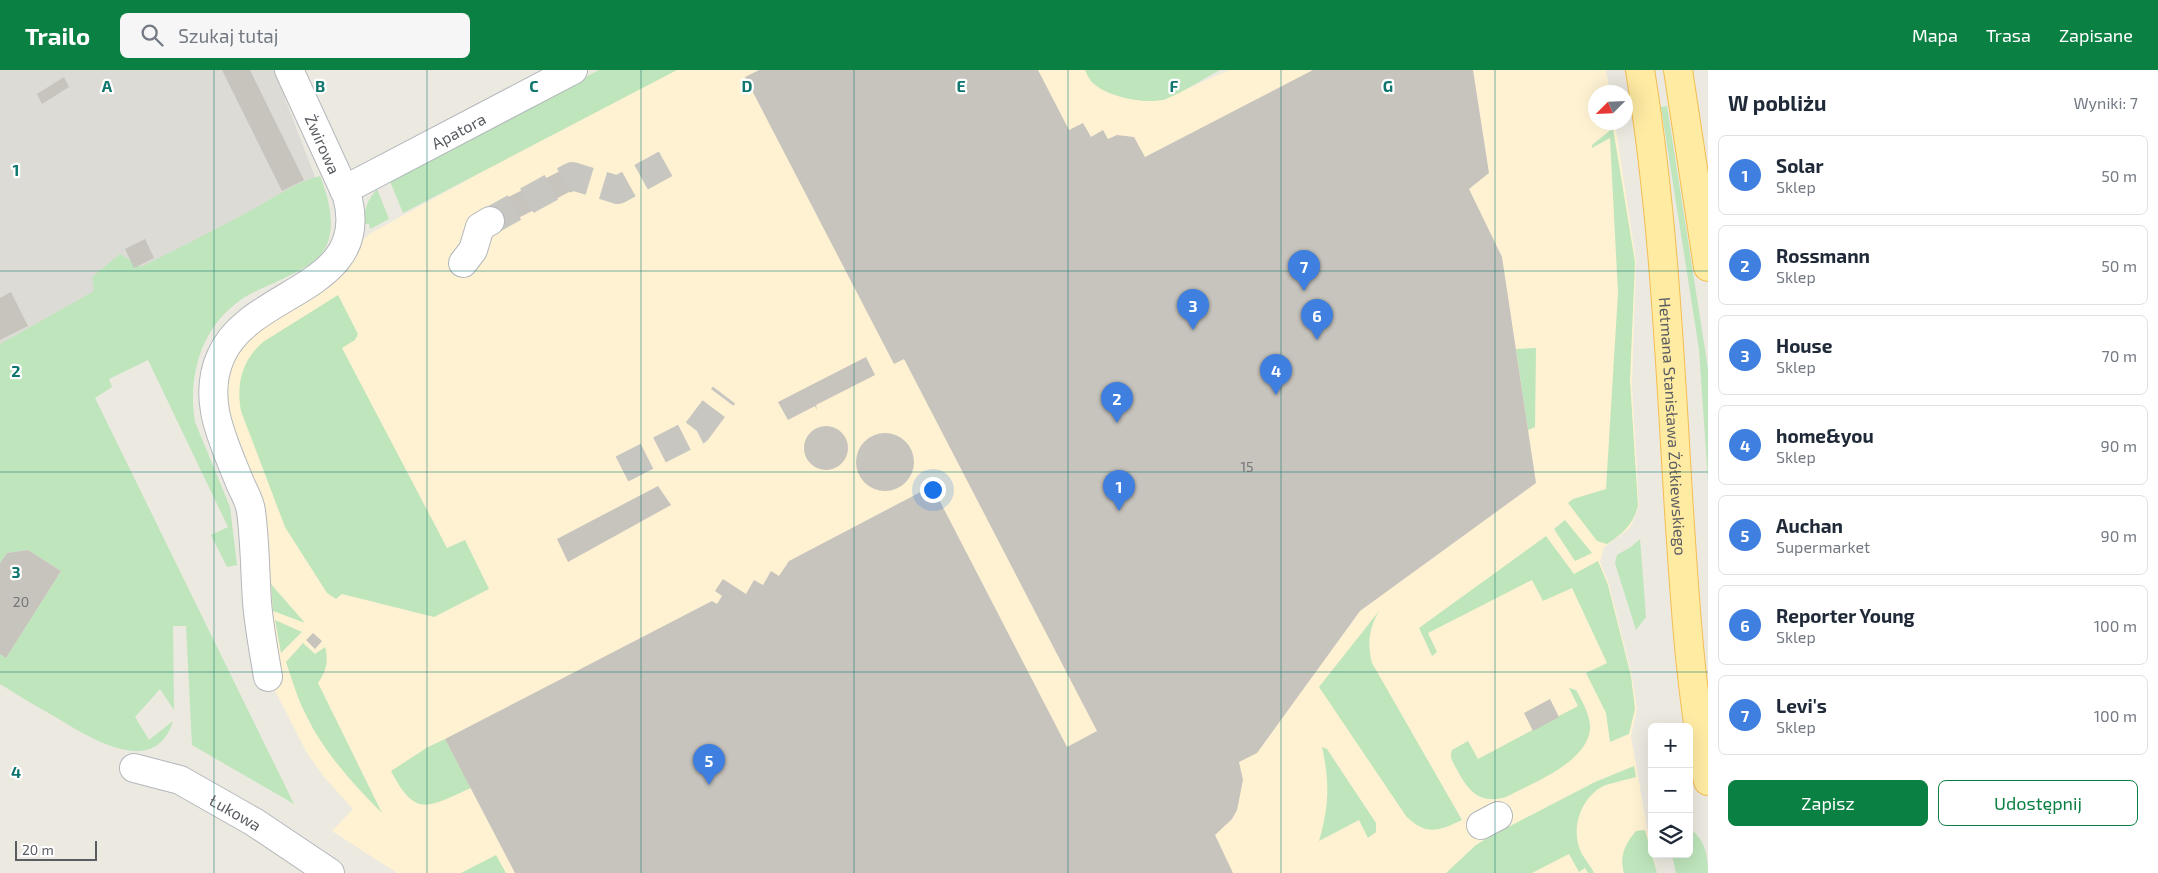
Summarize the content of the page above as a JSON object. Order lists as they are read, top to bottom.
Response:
{
  "streets": {
    "main road": ["Hetmana Stanisława Żółkiewskiego"],
    "street": ["Apatora", "Żwirowa", "Łukowa"]
  },
  "crossings": [
    ["Apatora", "Żwirowa"]
  ],
  "house_numbers": ["15", "20"],
  "scale_bar": "20 m",
  "north": "bottom left",
  "page": {
    "header": "Trailo",
    "search": "Szukaj tutaj",
    "nav": ["Mapa", "Trasa", "Zapisane"],
    "heading": ["W pobliżu", "Wyniki: 7"],
    "list": [
      {
        "mark": "1",
        "name": "Solar",
        "note": "Sklep",
        "value": "50 m"
      },
      {
        "mark": "2",
        "name": "Rossmann",
        "note": "Sklep",
        "value": "50 m"
      },
      {
        "mark": "3",
        "name": "House",
        "note": "Sklep",
        "value": "70 m"
      },
      {
        "mark": "4",
        "name": "home&you",
        "note": "Sklep",
        "value": "90 m"
      },
      {
        "mark": "5",
        "name": "Auchan",
        "note": "Supermarket",
        "value": "90 m"
      },
      {
        "mark": "6",
        "name": "Reporter Young",
        "note": "Sklep",
        "value": "100 m"
      },
      {
        "mark": "7",
        "name": "Levi's",
        "note": "Sklep",
        "value": "100 m"
      }
    ],
    "pins": [
      "7",
      "3",
      "6",
      "4",
      "2",
      "1",
      "5"
    ],
    "map_buttons": ["+", "−"],
    "buttons": ["Zapisz", "Udostępnij"],
    "scale": "20 m"
  },
  "grid": {
    "columns": [
      "A",
      "B",
      "C",
      "D",
      "E",
      "F",
      "G"
    ],
    "rows": [
      "1",
      "2",
      "3",
      "4"
    ]
  }
}
